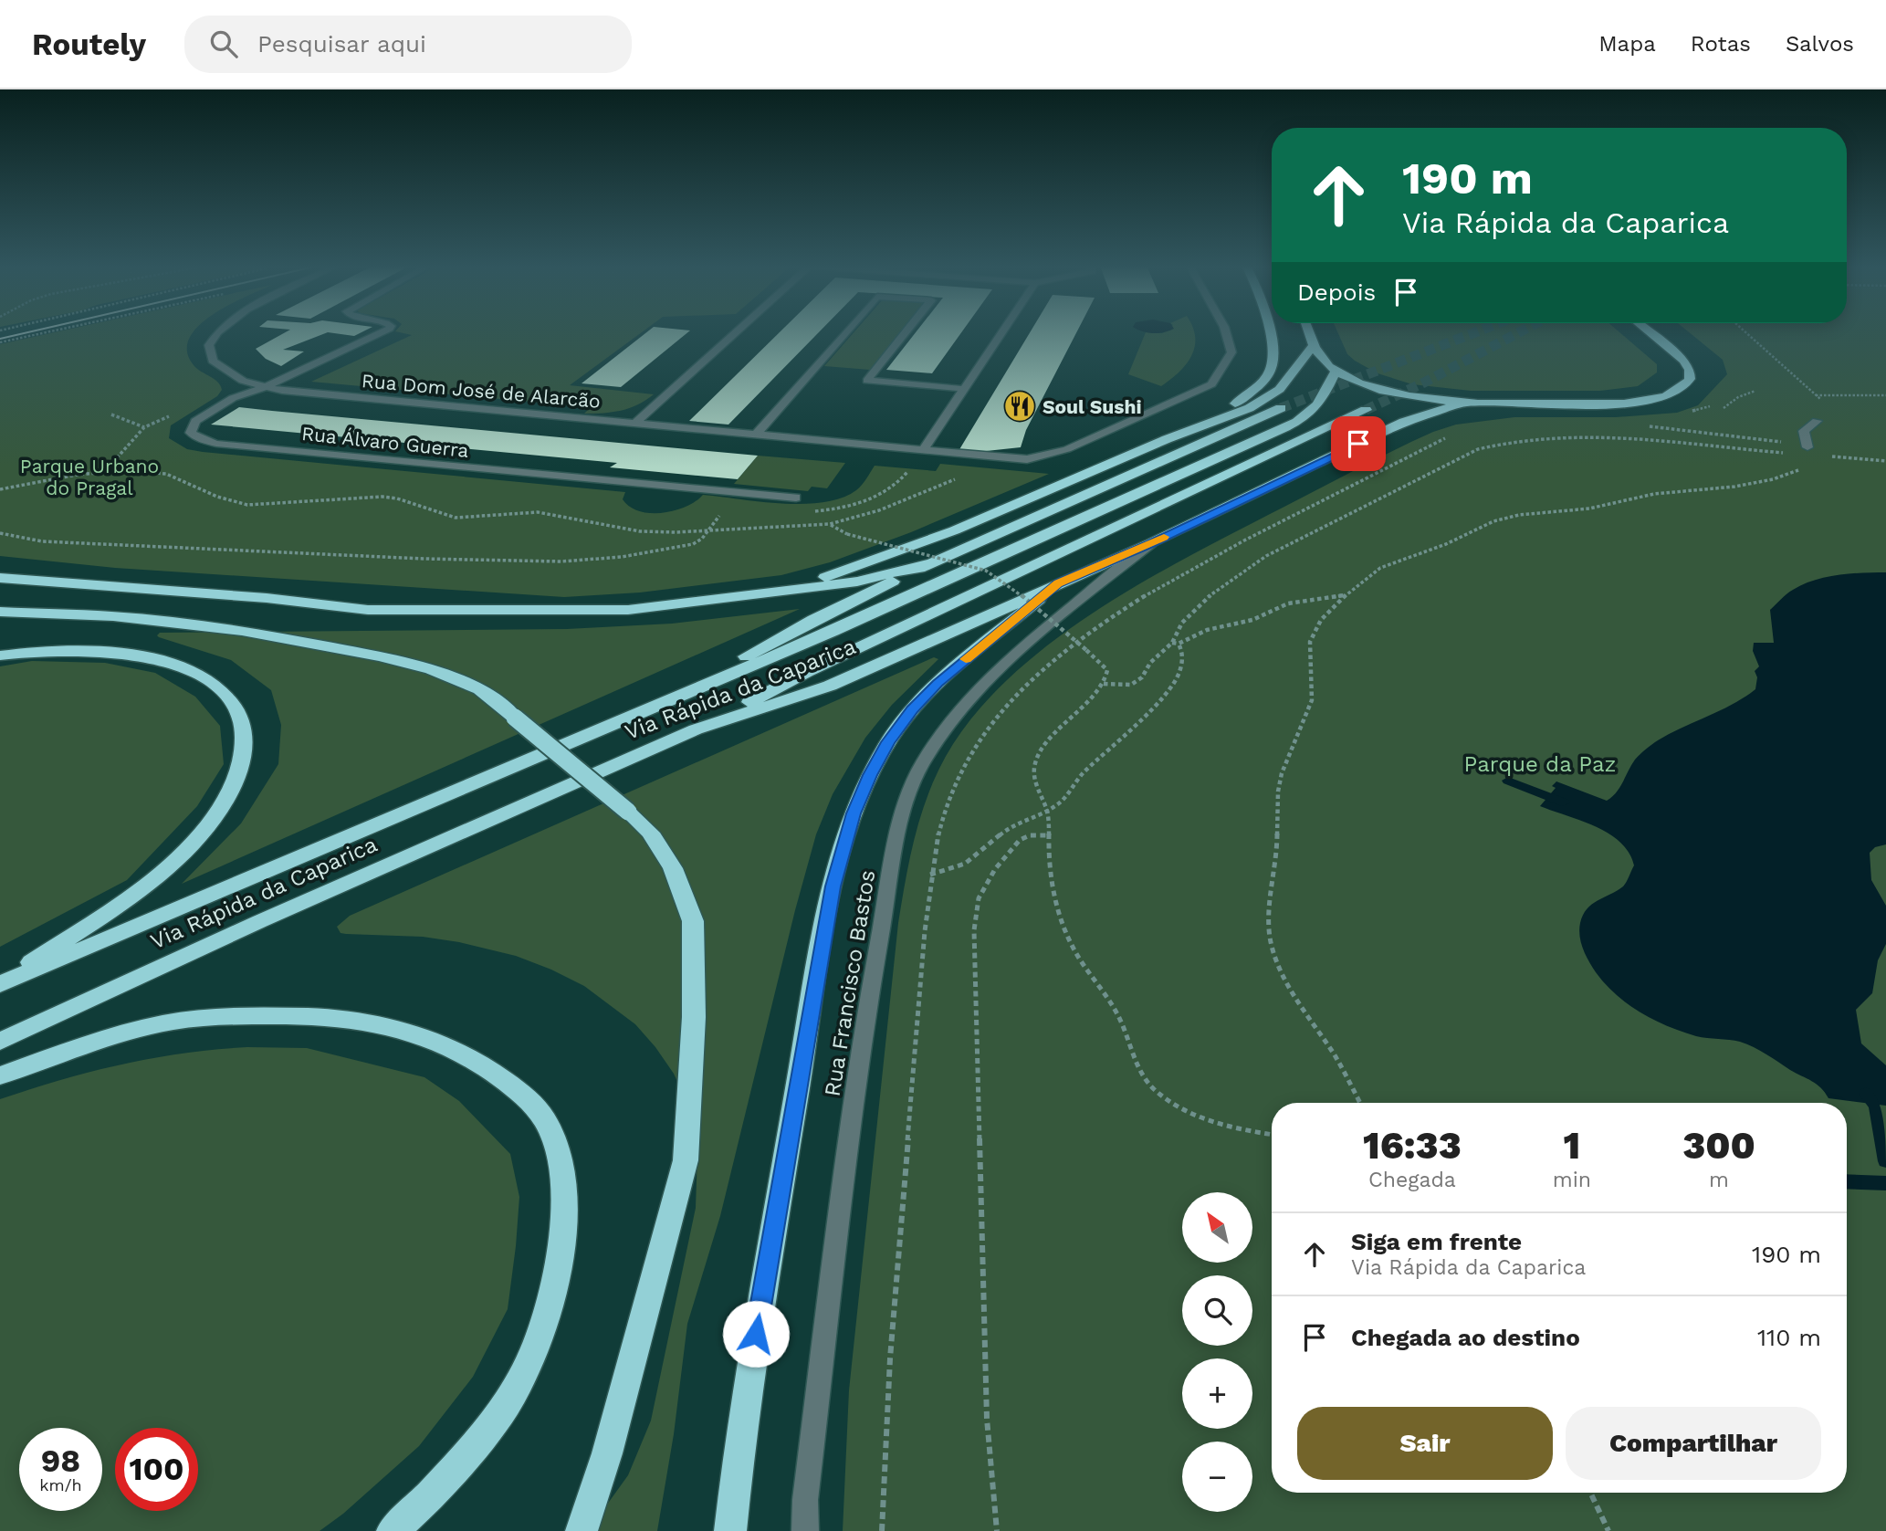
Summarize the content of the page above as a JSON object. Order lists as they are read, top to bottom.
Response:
{
  "streets": {
    "highway": ["Via Rápida da Caparica"],
    "street": ["Rua Dom José de Alarcão", "Rua Álvaro Guerra", "Rua Francisco Bastos"]
  },
  "crossings": [
    ["Rua Dom José de Alarcão", "Rua Álvaro Guerra"],
    ["Via Rápida da Caparica", "Rua Francisco Bastos"]
  ],
  "parks": ["Parque Urbano do Pragal", "Parque da Paz"],
  "places": {
    "restaurant": ["Soul Sushi"]
  },
  "north": "top left",
  "page": {
    "header": "Routely",
    "search": "Pesquisar aqui",
    "nav": ["Mapa", "Rotas", "Salvos"],
    "turn": ["190 m", "Via Rápida da Caparica"],
    "then": "Depois",
    "eta": [
      "16:33",
      "Chegada",
      "1",
      "min",
      "300",
      "m"
    ],
    "map_buttons": ["+", "−"],
    "list": [
      {
        "name": "Siga em frente",
        "note": "Via Rápida da Caparica",
        "value": "190 m"
      },
      {
        "name": "Chegada ao destino",
        "value": "110 m"
      }
    ],
    "buttons": ["Sair", "Compartilhar"],
    "speed": "98 km/h",
    "limit": "100"
  }
}
